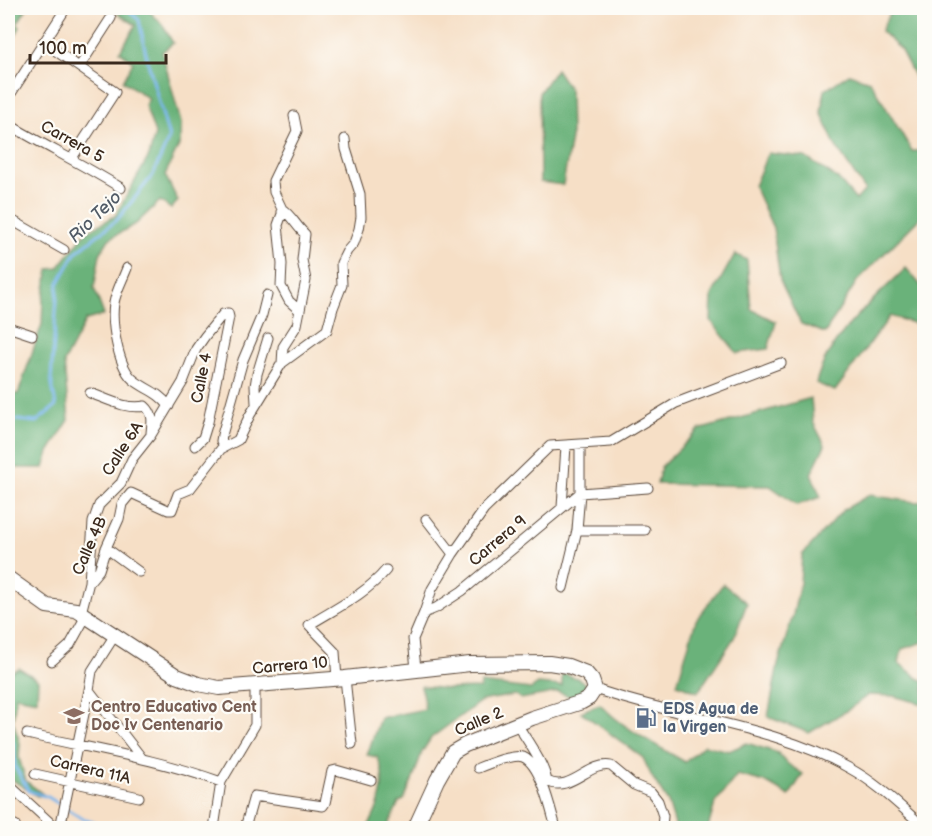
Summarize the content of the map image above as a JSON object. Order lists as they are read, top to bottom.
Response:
{
  "streets": {
    "street": [
      "Carrera 5",
      "Calle 4",
      "Calle 6A",
      "Carrera 9",
      "Calle 4B",
      "Carrera 10",
      "Calle 2",
      "Carrera 11A"
    ]
  },
  "crossings": [
    ["Calle 4", "Calle 6A"],
    ["Calle 6A", "Calle 4B"],
    ["Calle 4B", "Carrera 10"],
    ["Carrera 10", "Calle 2"]
  ],
  "water": ["Rio Tejo"],
  "places": {
    "school or university": ["Centro Educativo Cent Doc Iv Centenario"],
    "fuel station": ["EDS Agua de la Virgen"]
  },
  "scale_bar": "100 m"
}
